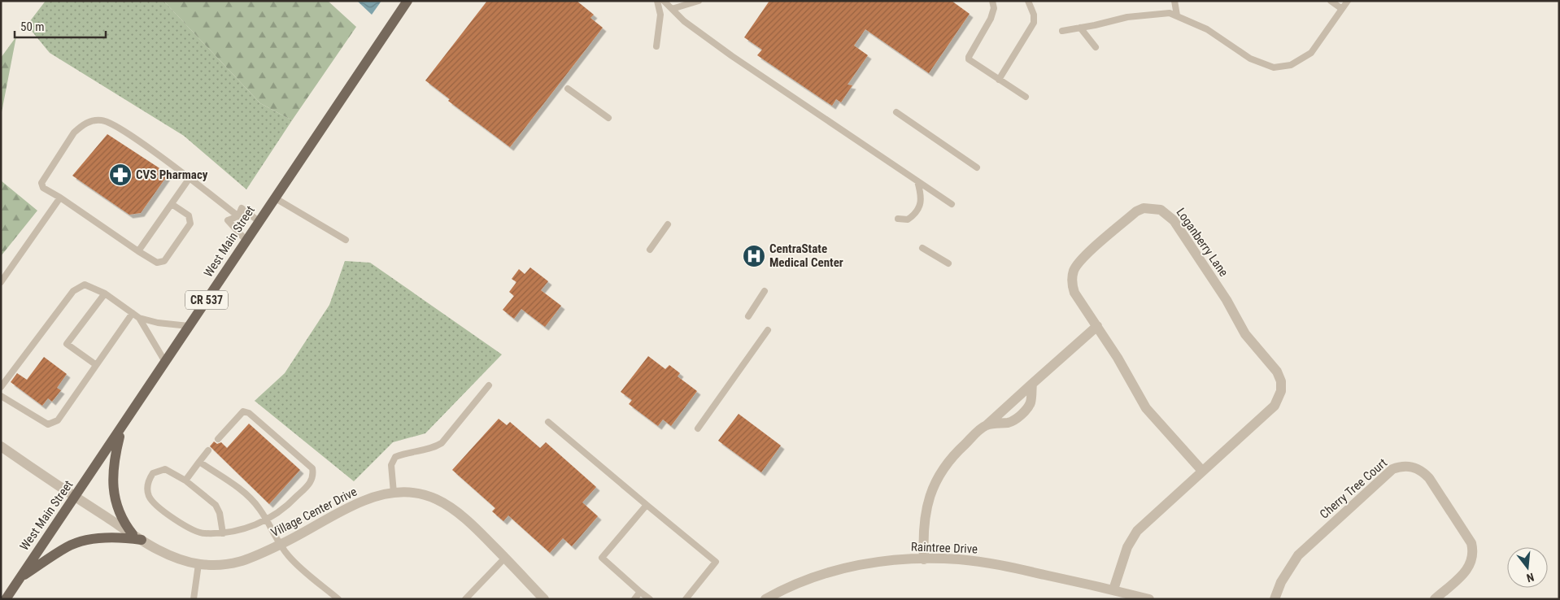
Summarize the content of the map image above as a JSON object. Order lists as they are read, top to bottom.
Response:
{
  "streets": {
    "main road": ["West Main Street", "CR 537"],
    "street": [
      "Loganberry Lane",
      "Cherry Tree Court",
      "Village Center Drive",
      "Raintree Drive"
    ]
  },
  "crossings": [
    ["West Main Street", "Village Center Drive"],
    ["Loganberry Lane", "Raintree Drive"]
  ],
  "places": {
    "pharmacy": ["CVS Pharmacy"],
    "hospital": ["CentraState Medical Center"]
  },
  "scale_bar": "50 m",
  "north": "bottom"
}
